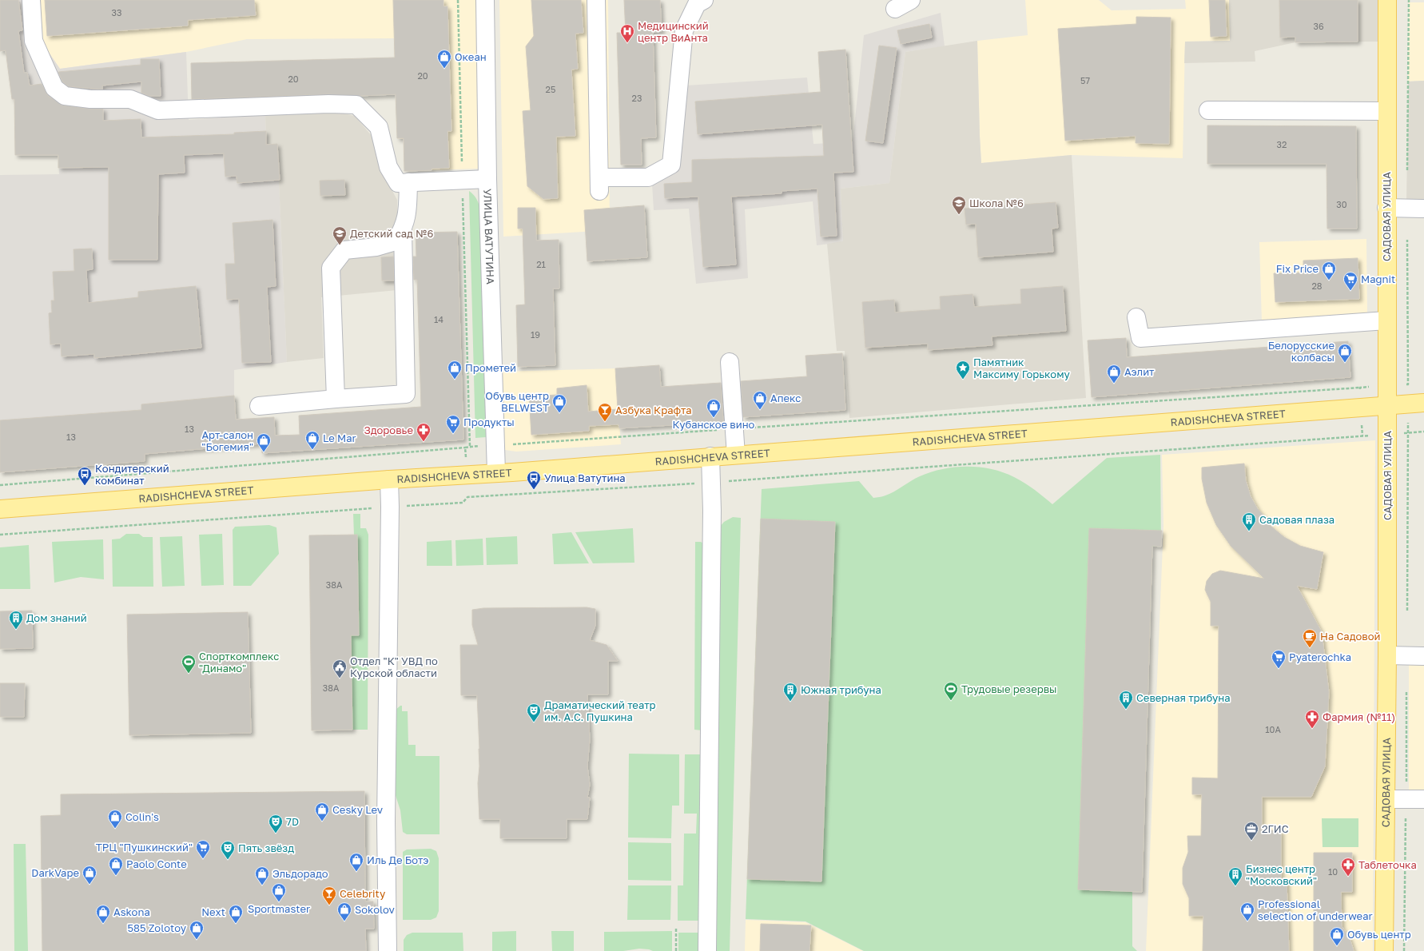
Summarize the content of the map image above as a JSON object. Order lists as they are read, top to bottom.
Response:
{
  "streets": {
    "main road": ["САДОВАЯ УЛИЦА", "RADISHCHEVA STREET"],
    "street": ["УЛИЦА ВАТУТИНА"]
  },
  "crossings": [
    ["САДОВАЯ УЛИЦА", "RADISHCHEVA STREET"],
    ["УЛИЦА ВАТУТИНА", "RADISHCHEVA STREET"]
  ],
  "places": {
    "hospital": ["Медицинский центр ВиАнта"],
    "shop": [
      "Океан",
      "Fix Price",
      "Белорусские колбасы",
      "Прометей",
      "Аэлит",
      "Апекс",
      "Обувь центр BELWEST",
      "Кубанское вино",
      "Le Mar",
      "Арт-салон \"Богемия\"",
      "Cesky Lev",
      "Colin's",
      "Иль Де Ботэ",
      "Paolo Conte",
      "DarkVape",
      "Эльдорадо",
      "Sportmaster",
      "Sokolov",
      "Professional selection of underwear",
      "Askona",
      "Next",
      "585 Zolotoy",
      "Обувь центр"
    ],
    "school or university": ["Школа №6", "Детский сад №6"],
    "supermarket": [
      "Magnit",
      "Продукты",
      "Pyaterochka",
      "ТРЦ \"Пушкинский\""
    ],
    "place": ["Памятник Максиму Горькому"],
    "bar": ["Азбука Крафта", "Celebrity"],
    "pharmacy": ["Здоровье", "Фармия (№11)", "Таблеточка"],
    "bus stop": ["Кондитерский комбинат", "Улица Ватутина"],
    "building": [
      "Садовая плаза",
      "Дом знаний",
      "Южная трибуна",
      "Северная трибуна",
      "Бизнес центр \"Московский\""
    ],
    "cafe": ["На Садовой"],
    "sports": ["Спорткомплекс \"Динамо\"", "Трудовые резервы"],
    "public building": ["Отдел \"К\" УВД по Курской области"],
    "theatre": ["Драматический театр им. А.С. Пушкина", "7D", "Пять звёзд"],
    "office": ["2ГИС"]
  },
  "house_numbers": [
    "33",
    "36",
    "20",
    "20",
    "57",
    "25",
    "23",
    "32",
    "30",
    "21",
    "28",
    "14",
    "19",
    "13",
    "13",
    "38А",
    "38А",
    "10А",
    "10"
  ]
}
